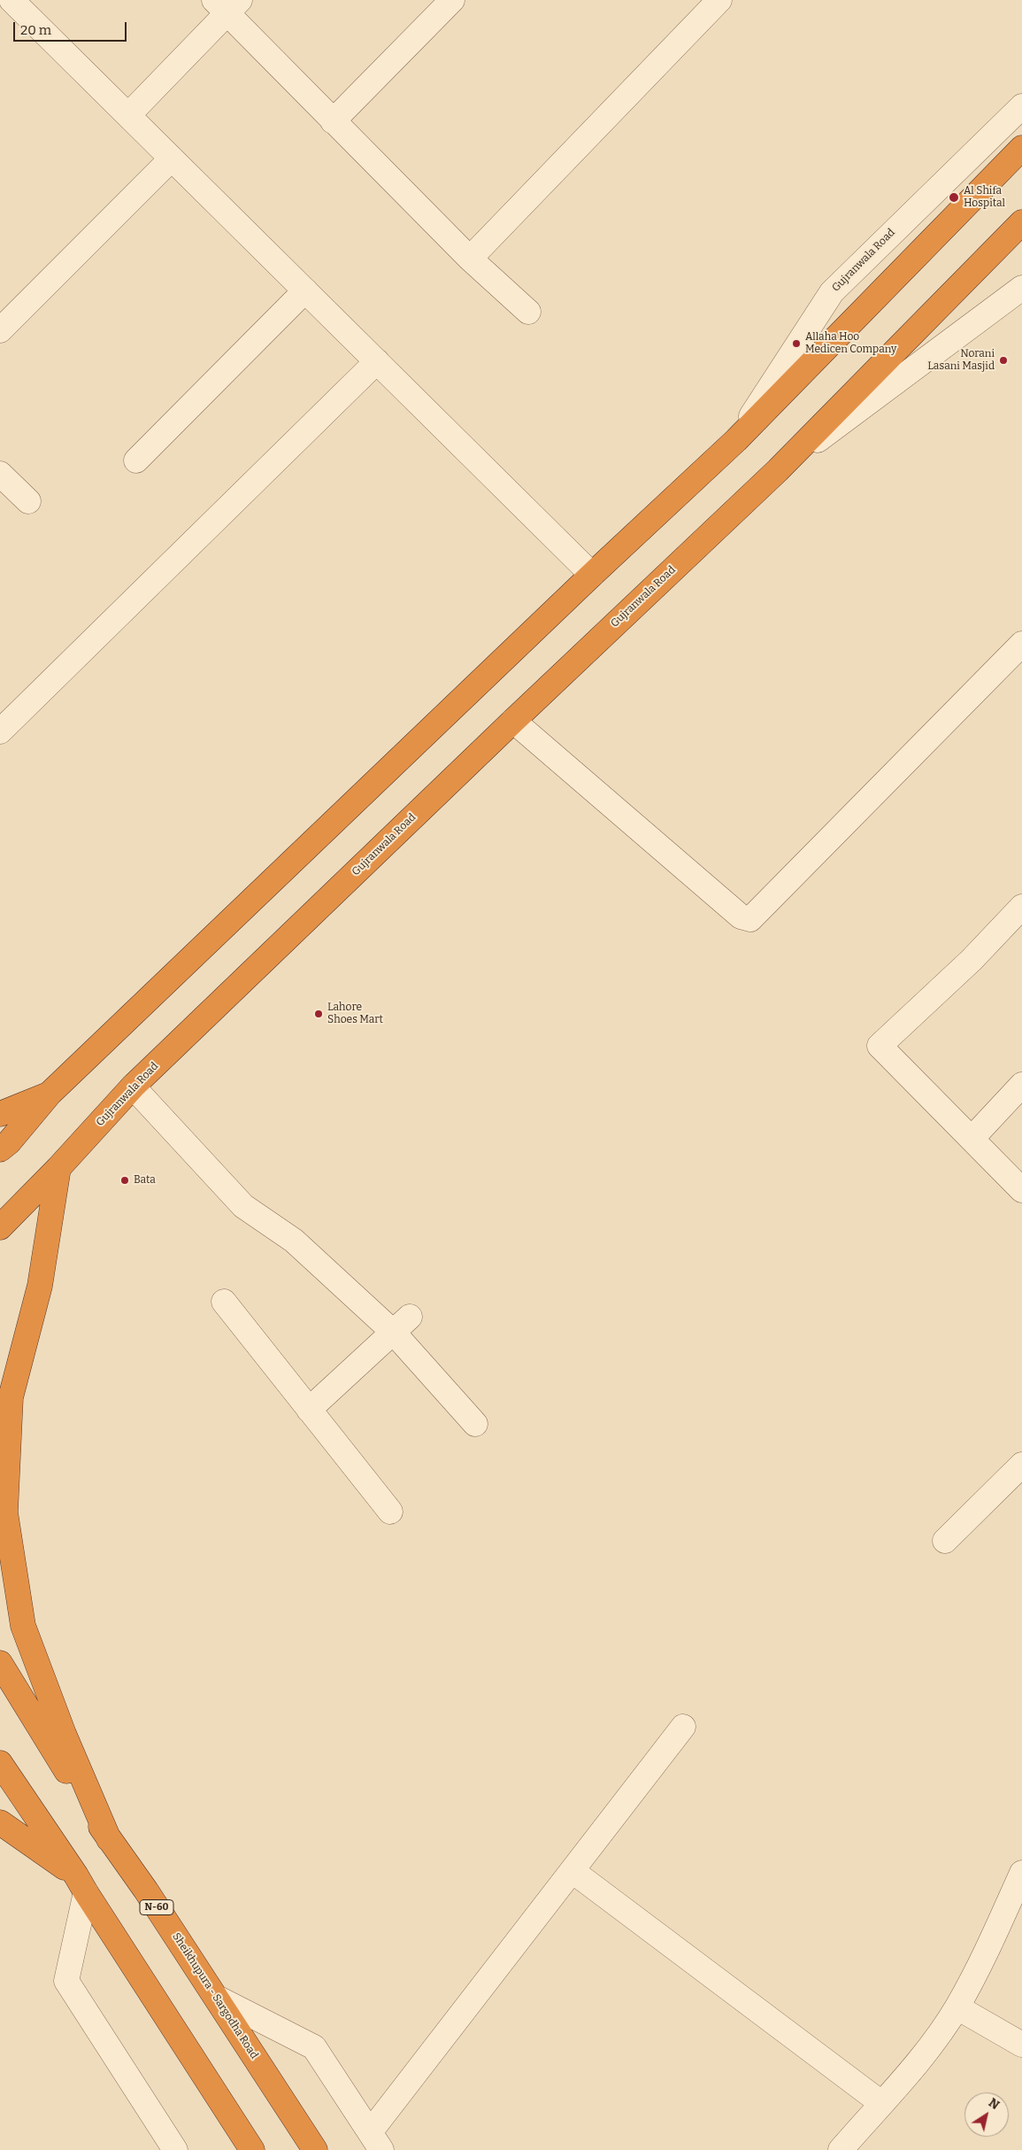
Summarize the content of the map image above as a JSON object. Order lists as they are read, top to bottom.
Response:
{
  "streets": {
    "highway": ["Gujranwala Road", "N-60", "Sheikhupura - Sargodha Road"]
  },
  "places": [
    "Al Shifa Hospital",
    "Allaha Hoo Medicen Company",
    "Norani Lasani Masjid",
    "Lahore Shoes Mart",
    "Bata"
  ],
  "scale_bar": "20 m",
  "north": "top right"
}
